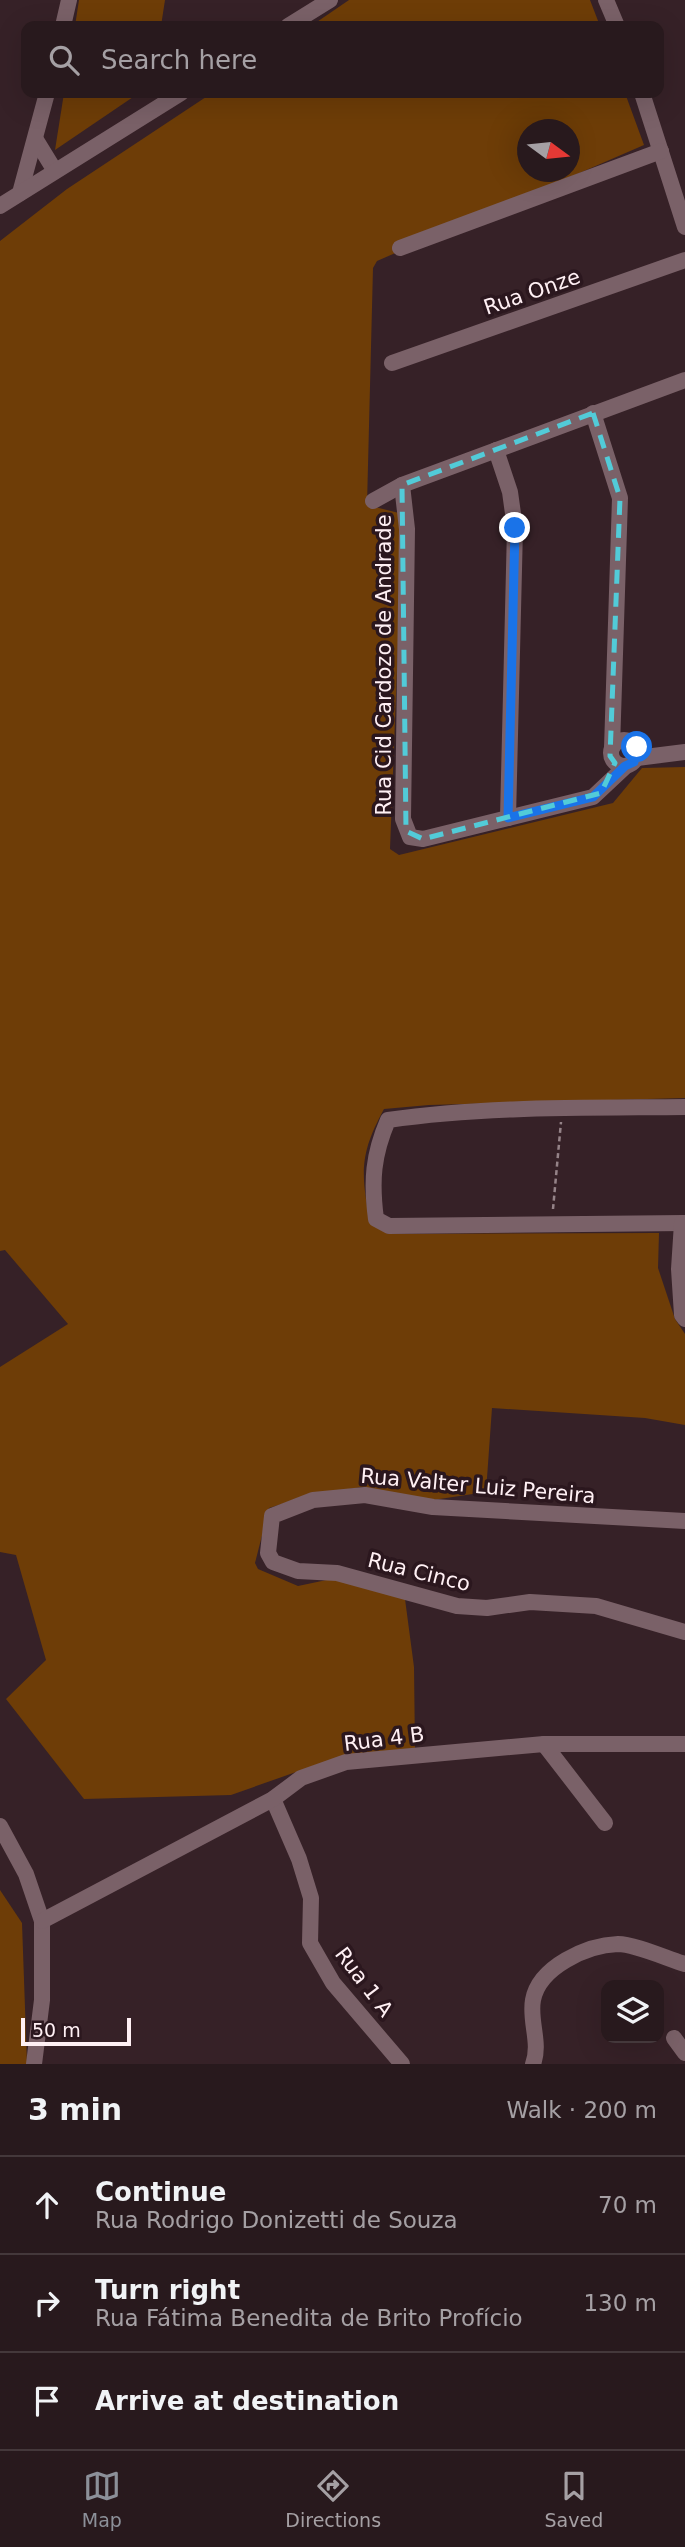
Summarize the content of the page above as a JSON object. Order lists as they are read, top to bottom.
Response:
{
  "streets": {
    "street": [
      "Rua Onze",
      "Rua Cid Cardozo de Andrade",
      "Rua Valter Luiz Pereira",
      "Rua Cinco",
      "Rua 4 B",
      "Rua 1 A"
    ]
  },
  "crossings": [
    ["Rua Valter Luiz Pereira", "Rua Cinco"],
    ["Rua 4 B", "Rua 1 A"]
  ],
  "scale_bar": "50 m",
  "north": "right",
  "page": {
    "search": "Search here",
    "scale": "50 m",
    "heading": ["3 min", "Walk · 200 m"],
    "list": [
      ["Continue", "Rua Rodrigo Donizetti de Souza", "70 m"],
      ["Turn right", "Rua Fátima Benedita de Brito Profício", "130 m"],
      "Arrive at destination"
    ],
    "nav": ["Map", "Directions", "Saved"]
  }
}
